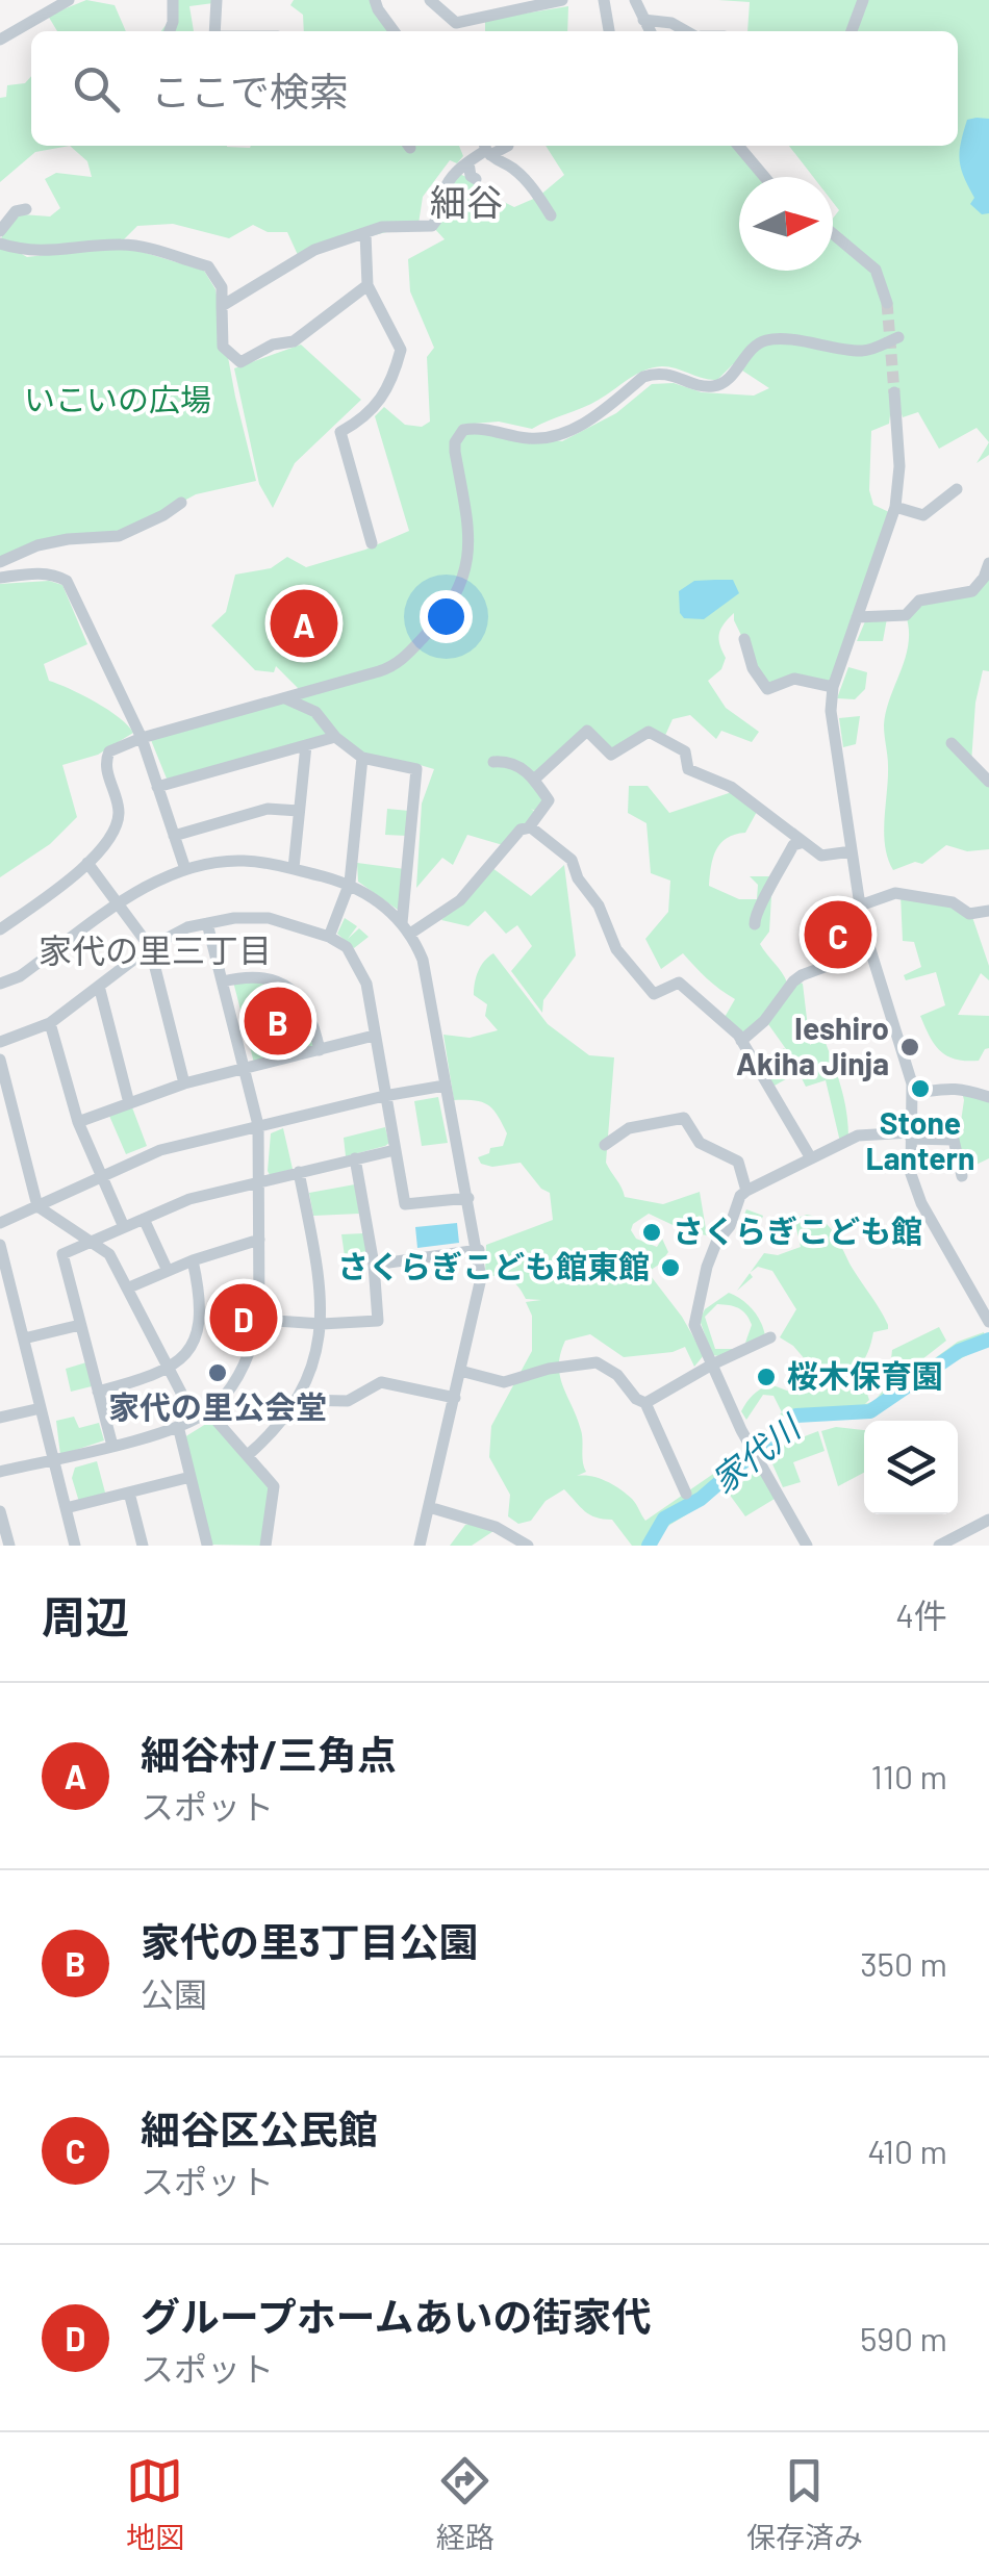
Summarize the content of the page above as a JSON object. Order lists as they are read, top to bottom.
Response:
{
  "districts": ["細谷", "家代の里三丁目"],
  "water": ["家代川"],
  "parks": ["いこいの広場"],
  "places": [
    "Ieshiro Akiha Jinja",
    "Stone Lantern",
    "さくらぎこども館",
    "さくらぎこども館東館",
    "家代の里公会堂",
    "桜木保育園"
  ],
  "north": "right",
  "page": {
    "search": "ここで検索",
    "pins": [
      "A",
      "C",
      "B",
      "D"
    ],
    "heading": ["周辺", "4件"],
    "list": [
      {
        "mark": "A",
        "name": "細谷村/三角点",
        "note": "スポット",
        "value": "110 m"
      },
      {
        "mark": "B",
        "name": "家代の里3丁目公園",
        "note": "公園",
        "value": "350 m"
      },
      {
        "mark": "C",
        "name": "細谷区公民館",
        "note": "スポット",
        "value": "410 m"
      },
      {
        "mark": "D",
        "name": "グループホームあいの街家代",
        "note": "スポット",
        "value": "590 m"
      }
    ],
    "nav": ["地図", "経路", "保存済み"]
  }
}
